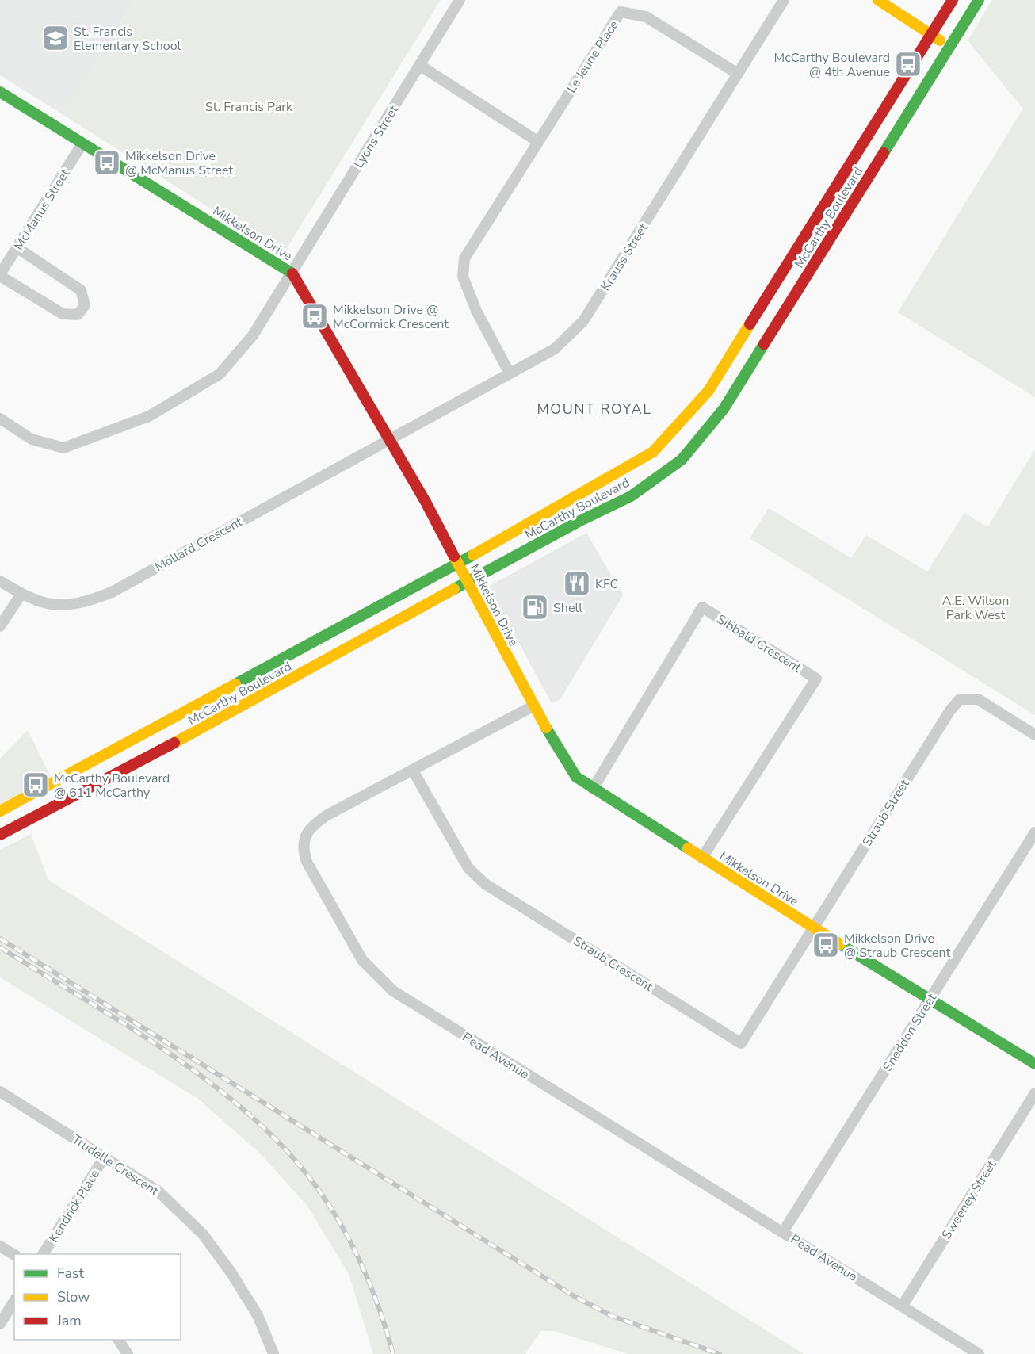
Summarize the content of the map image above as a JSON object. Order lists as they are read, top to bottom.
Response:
{
  "streets": {
    "main road": ["McCarthy Boulevard", "Mikkelson Drive"],
    "street": [
      "Le Jeune Place",
      "Lyons Street",
      "McManus Street",
      "Krauss Street",
      "Mollard Crescent",
      "Sibbald Crescent",
      "Straub Street",
      "Straub Crescent",
      "Sneddon Street",
      "Read Avenue",
      "Trudelle Crescent",
      "Sweeney Street",
      "Kendrick Place"
    ]
  },
  "crossings": [
    ["Le Jeune Place", "Krauss Street"],
    ["Lyons Street", "Mikkelson Drive"],
    ["McManus Street", "Mikkelson Drive"],
    ["McCarthy Boulevard", "Mikkelson Drive"],
    ["Mikkelson Drive", "Krauss Street"],
    ["Mikkelson Drive", "Mollard Crescent"],
    ["Mikkelson Drive", "Sibbald Crescent"],
    ["Mikkelson Drive", "Straub Street"],
    ["Mikkelson Drive", "Straub Crescent"],
    ["Mikkelson Drive", "Sneddon Street"],
    ["Mikkelson Drive", "Read Avenue"],
    ["Krauss Street", "Mollard Crescent"],
    ["Straub Street", "Straub Crescent"],
    ["Straub Crescent", "Read Avenue"],
    ["Sneddon Street", "Read Avenue"],
    ["Read Avenue", "Sweeney Street"],
    ["Trudelle Crescent", "Kendrick Place"]
  ],
  "districts": ["MOUNT ROYAL"],
  "parks": ["St. Francis Park", "A.E. Wilson Park West"],
  "places": {
    "school or university": ["St. Francis Elementary School"],
    "bus stop": [
      "McCarthy Boulevard @ 4th Avenue",
      "Mikkelson Drive @ McManus Street",
      "Mikkelson Drive @ McCormick Crescent",
      "McCarthy Boulevard @ 611 McCarthy",
      "Mikkelson Drive @ Straub Crescent"
    ],
    "restaurant": ["KFC"],
    "fuel station": ["Shell"]
  },
  "legend": ["Fast", "Slow", "Jam"]
}
